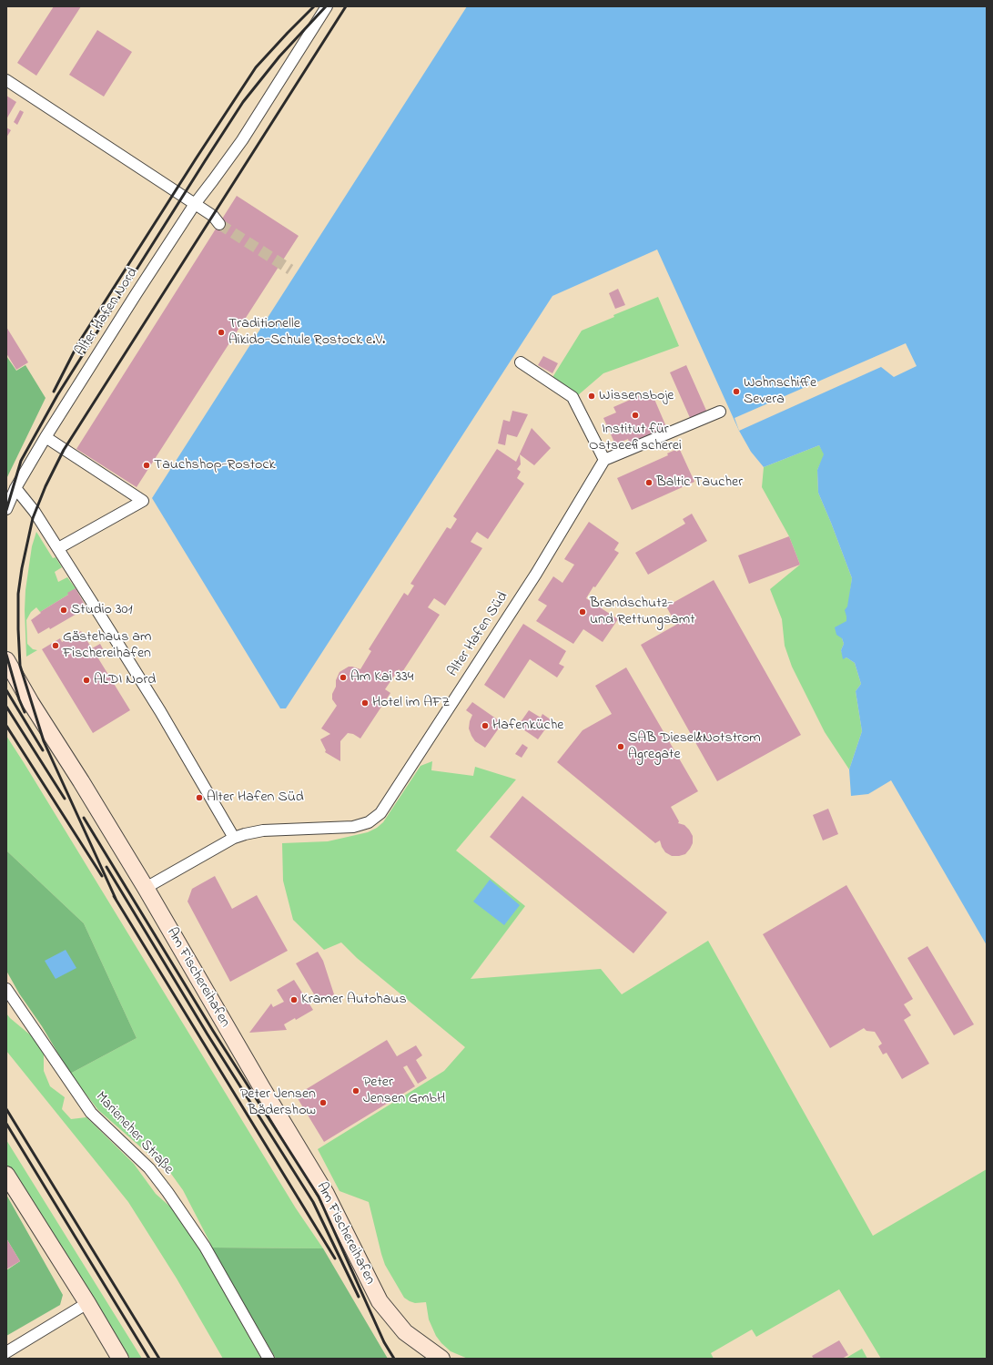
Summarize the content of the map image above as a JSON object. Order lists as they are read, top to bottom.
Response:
{
  "streets": {
    "street": [
      "Alter Hafen Nord",
      "Alter Hafen Süd",
      "Am Fischereihafen",
      "Marieneher Straße"
    ]
  },
  "crossings": [
    ["Alter Hafen Süd", "Am Fischereihafen"]
  ],
  "places": [
    "Traditionelle Aikido-Schule Rostock e.V.",
    "Wohnschiffe Severa",
    "Wissensboje",
    "Institut für Ostseefischerei",
    "Tauchshop-Rostock",
    "Baltic Taucher",
    "Studio 301",
    "Brandschutz- und Rettungsamt",
    "Gästehaus am Fischereihafen",
    "Am Kai 334",
    "ALDI Nord",
    "Hotel im AFZ",
    "Hafenküche",
    "SAB Diesel&Notstrom Agregate",
    "Alter Hafen Süd",
    "Kramer Autohaus",
    "Peter Jensen GmbH",
    "Peter Jensen Bädershow"
  ]
}
